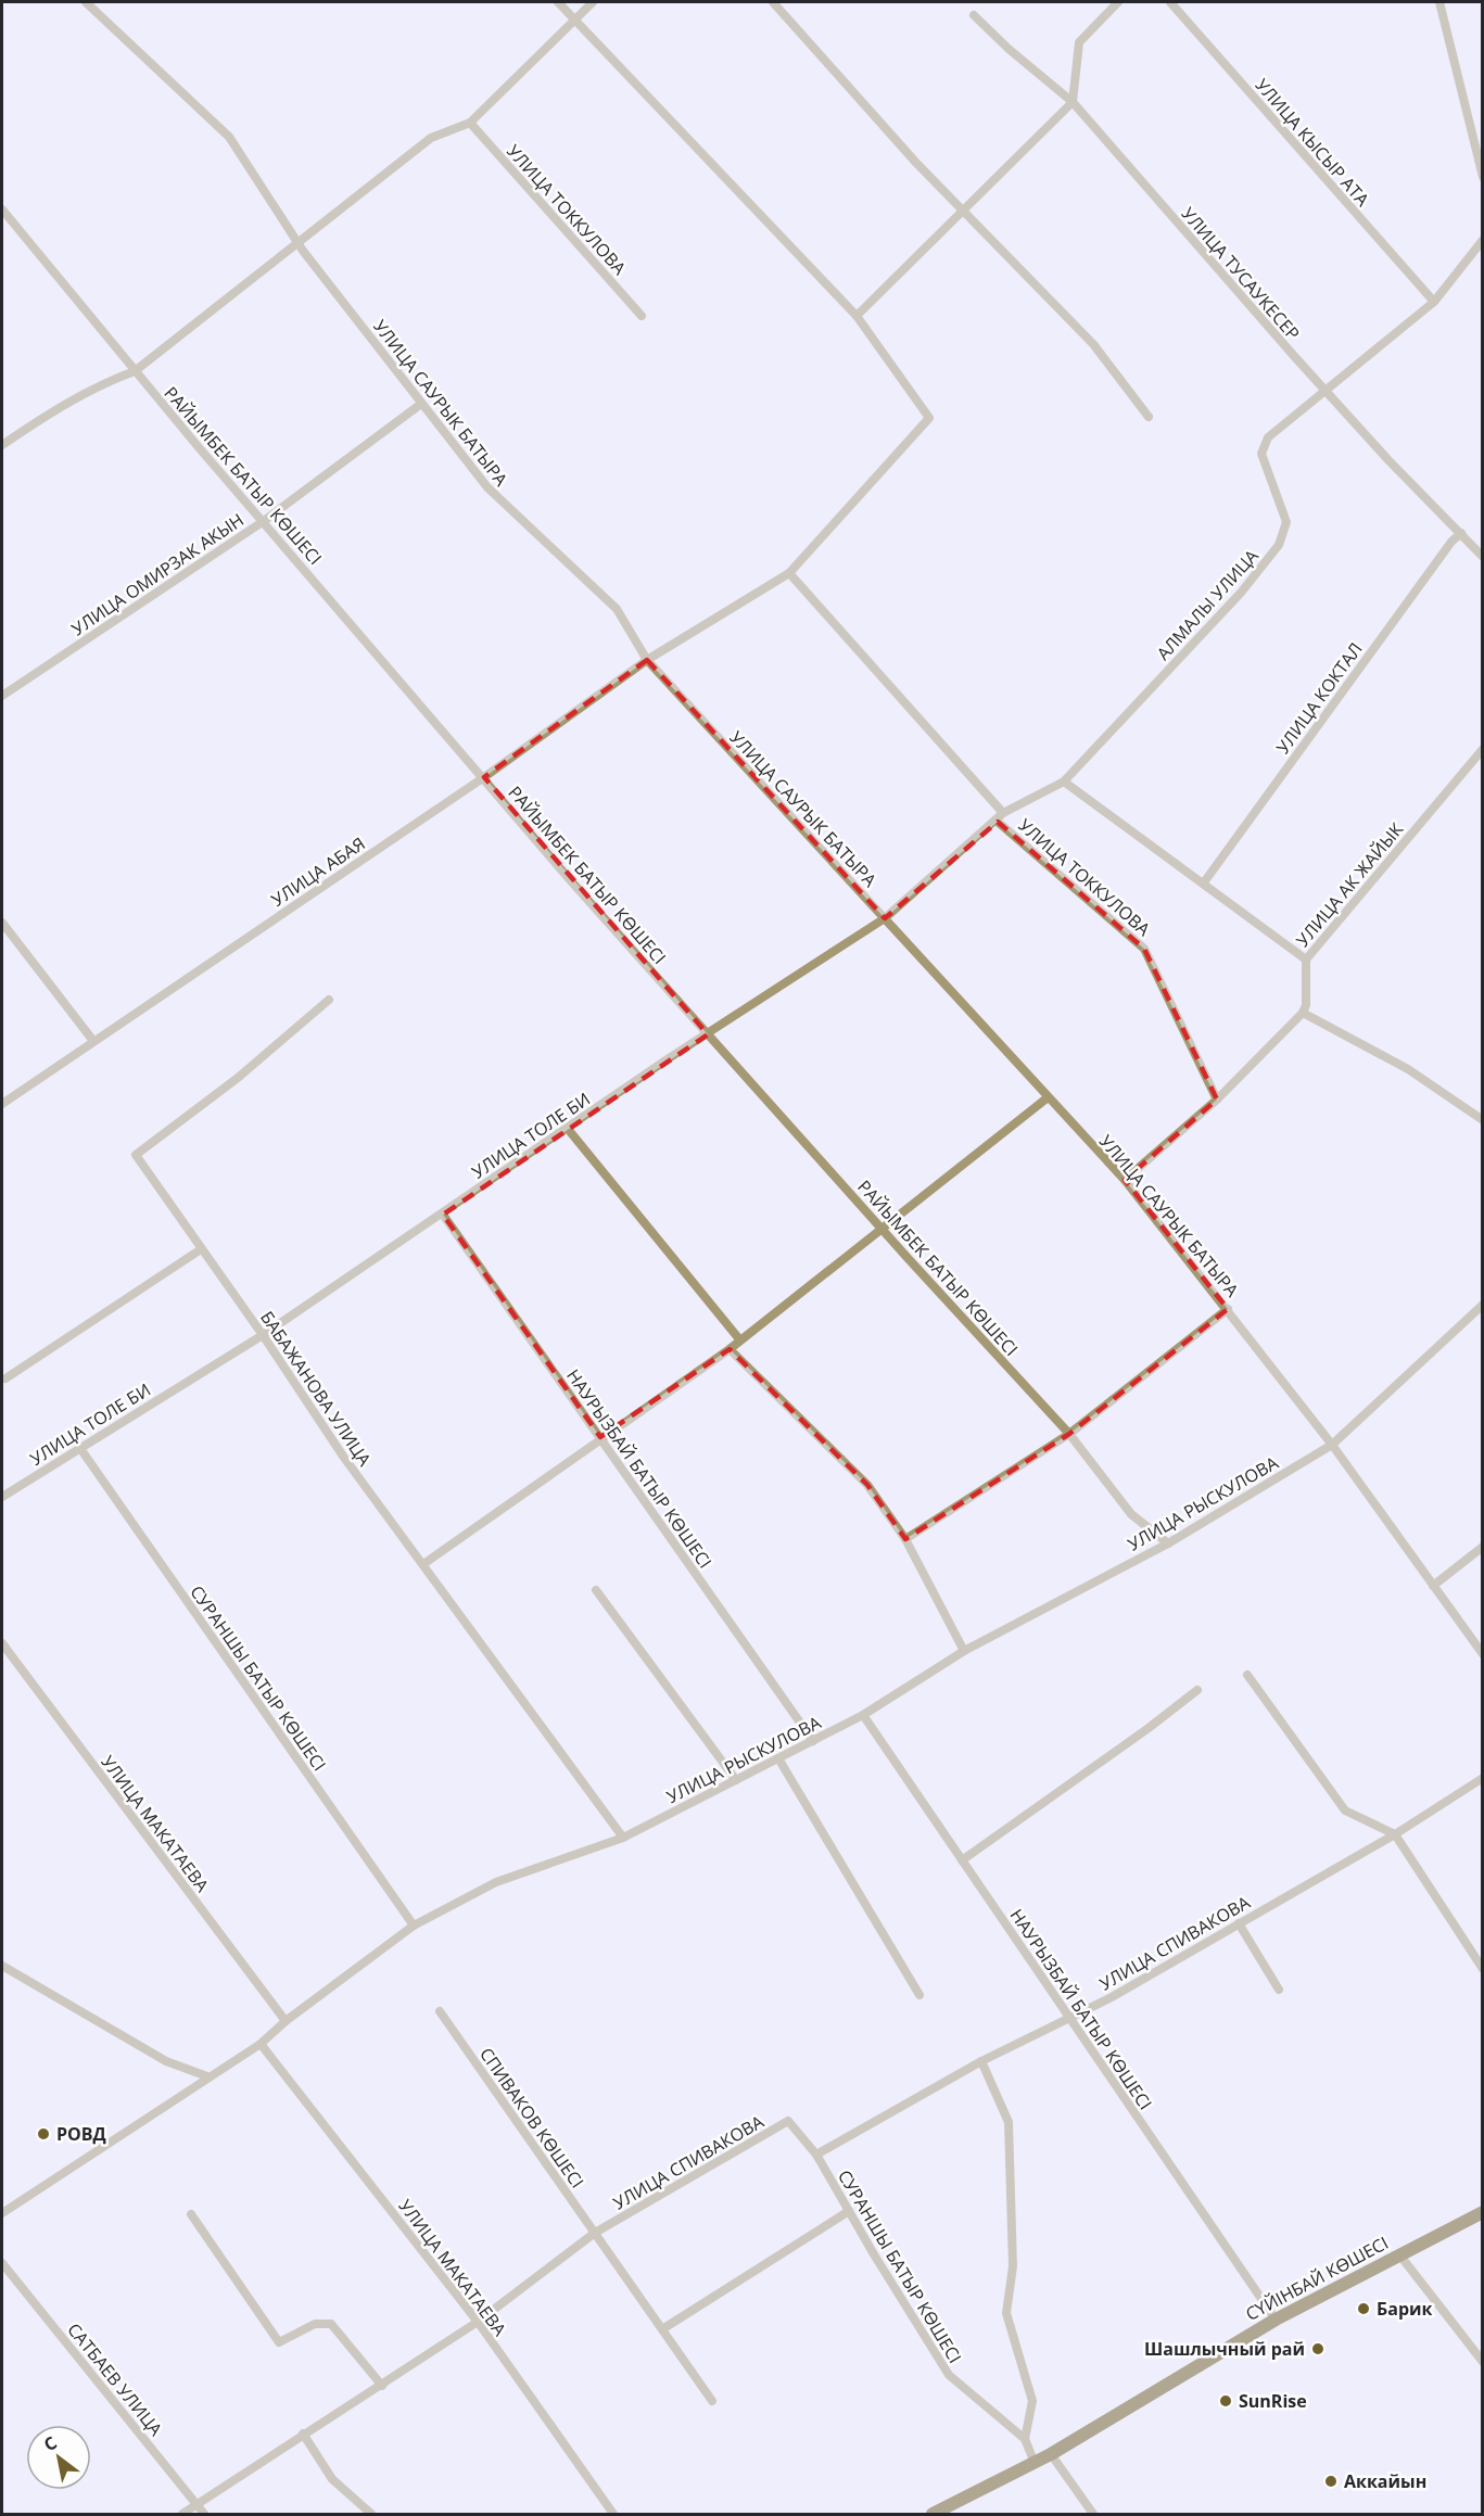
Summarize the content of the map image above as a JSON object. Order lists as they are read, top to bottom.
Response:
{
  "streets": {
    "main road": ["СҮЙІНБАЙ КӨШЕСІ"],
    "street": [
      "УЛИЦА КЫСЫР АТА",
      "УЛИЦА ТОККУЛОВА",
      "УЛИЦА ТУСАУКЕСЕР",
      "УЛИЦА САУРЫК БАТЫРА",
      "РАЙЫМБЕК БАТЫР КӨШЕСІ",
      "УЛИЦА ОМИРЗАК АКЫН",
      "АЛМАЛЫ УЛИЦА",
      "УЛИЦА КОКТАЛ",
      "УЛИЦА АБАЯ",
      "УЛИЦА АК ЖАЙЫК",
      "УЛИЦА ТОЛЕ БИ",
      "БАБАЖАНОВА УЛИЦА",
      "НАУРЫЗБАЙ БАТЫР КӨШЕСІ",
      "УЛИЦА РЫСКУЛОВА",
      "СУРАНШЫ БАТЫР КӨШЕСІ",
      "УЛИЦА МАКАТАЕВА",
      "УЛИЦА СПИВАКОВА",
      "СПИВАКОВ КӨШЕСІ",
      "САТБАЕВ УЛИЦА"
    ]
  },
  "crossings": [
    ["УЛИЦА КЫСЫР АТА", "АЛМАЛЫ УЛИЦА"],
    ["УЛИЦА ТОККУЛОВА", "УЛИЦА АБАЯ"],
    ["УЛИЦА ТОККУЛОВА", "УЛИЦА ТОЛЕ БИ"],
    ["УЛИЦА ТУСАУКЕСЕР", "АЛМАЛЫ УЛИЦА"],
    ["УЛИЦА ТУСАУКЕСЕР", "УЛИЦА КОКТАЛ"],
    ["УЛИЦА САУРЫК БАТЫРА", "УЛИЦА ОМИРЗАК АКЫН"],
    ["УЛИЦА САУРЫК БАТЫРА", "УЛИЦА АБАЯ"],
    ["УЛИЦА САУРЫК БАТЫРА", "УЛИЦА ТОЛЕ БИ"],
    ["УЛИЦА САУРЫК БАТЫРА", "УЛИЦА РЫСКУЛОВА"],
    ["РАЙЫМБЕК БАТЫР КӨШЕСІ", "УЛИЦА ОМИРЗАК АКЫН"],
    ["РАЙЫМБЕК БАТЫР КӨШЕСІ", "УЛИЦА АБАЯ"],
    ["РАЙЫМБЕК БАТЫР КӨШЕСІ", "УЛИЦА ТОЛЕ БИ"],
    ["РАЙЫМБЕК БАТЫР КӨШЕСІ", "УЛИЦА РЫСКУЛОВА"],
    ["АЛМАЛЫ УЛИЦА", "УЛИЦА ТОЛЕ БИ"],
    ["УЛИЦА ТОЛЕ БИ", "БАБАЖАНОВА УЛИЦА"],
    ["УЛИЦА ТОЛЕ БИ", "НАУРЫЗБАЙ БАТЫР КӨШЕСІ"],
    ["УЛИЦА ТОЛЕ БИ", "СУРАНШЫ БАТЫР КӨШЕСІ"],
    ["БАБАЖАНОВА УЛИЦА", "УЛИЦА РЫСКУЛОВА"],
    ["НАУРЫЗБАЙ БАТЫР КӨШЕСІ", "УЛИЦА РЫСКУЛОВА"],
    ["НАУРЫЗБАЙ БАТЫР КӨШЕСІ", "УЛИЦА СПИВАКОВА"],
    ["НАУРЫЗБАЙ БАТЫР КӨШЕСІ", "СҮЙІНБАЙ КӨШЕСІ"],
    ["УЛИЦА РЫСКУЛОВА", "СУРАНШЫ БАТЫР КӨШЕСІ"],
    ["УЛИЦА РЫСКУЛОВА", "УЛИЦА МАКАТАЕВА"],
    ["СУРАНШЫ БАТЫР КӨШЕСІ", "УЛИЦА СПИВАКОВА"],
    ["УЛИЦА МАКАТАЕВА", "УЛИЦА СПИВАКОВА"],
    ["УЛИЦА СПИВАКОВА", "СПИВАКОВ КӨШЕСІ"],
    ["УЛИЦА СПИВАКОВА", "САТБАЕВ УЛИЦА"]
  ],
  "places": [
    "РОВД",
    "Барик",
    "Шашлычный рай",
    "SunRise",
    "Аккайын"
  ],
  "north": "top left"
}
